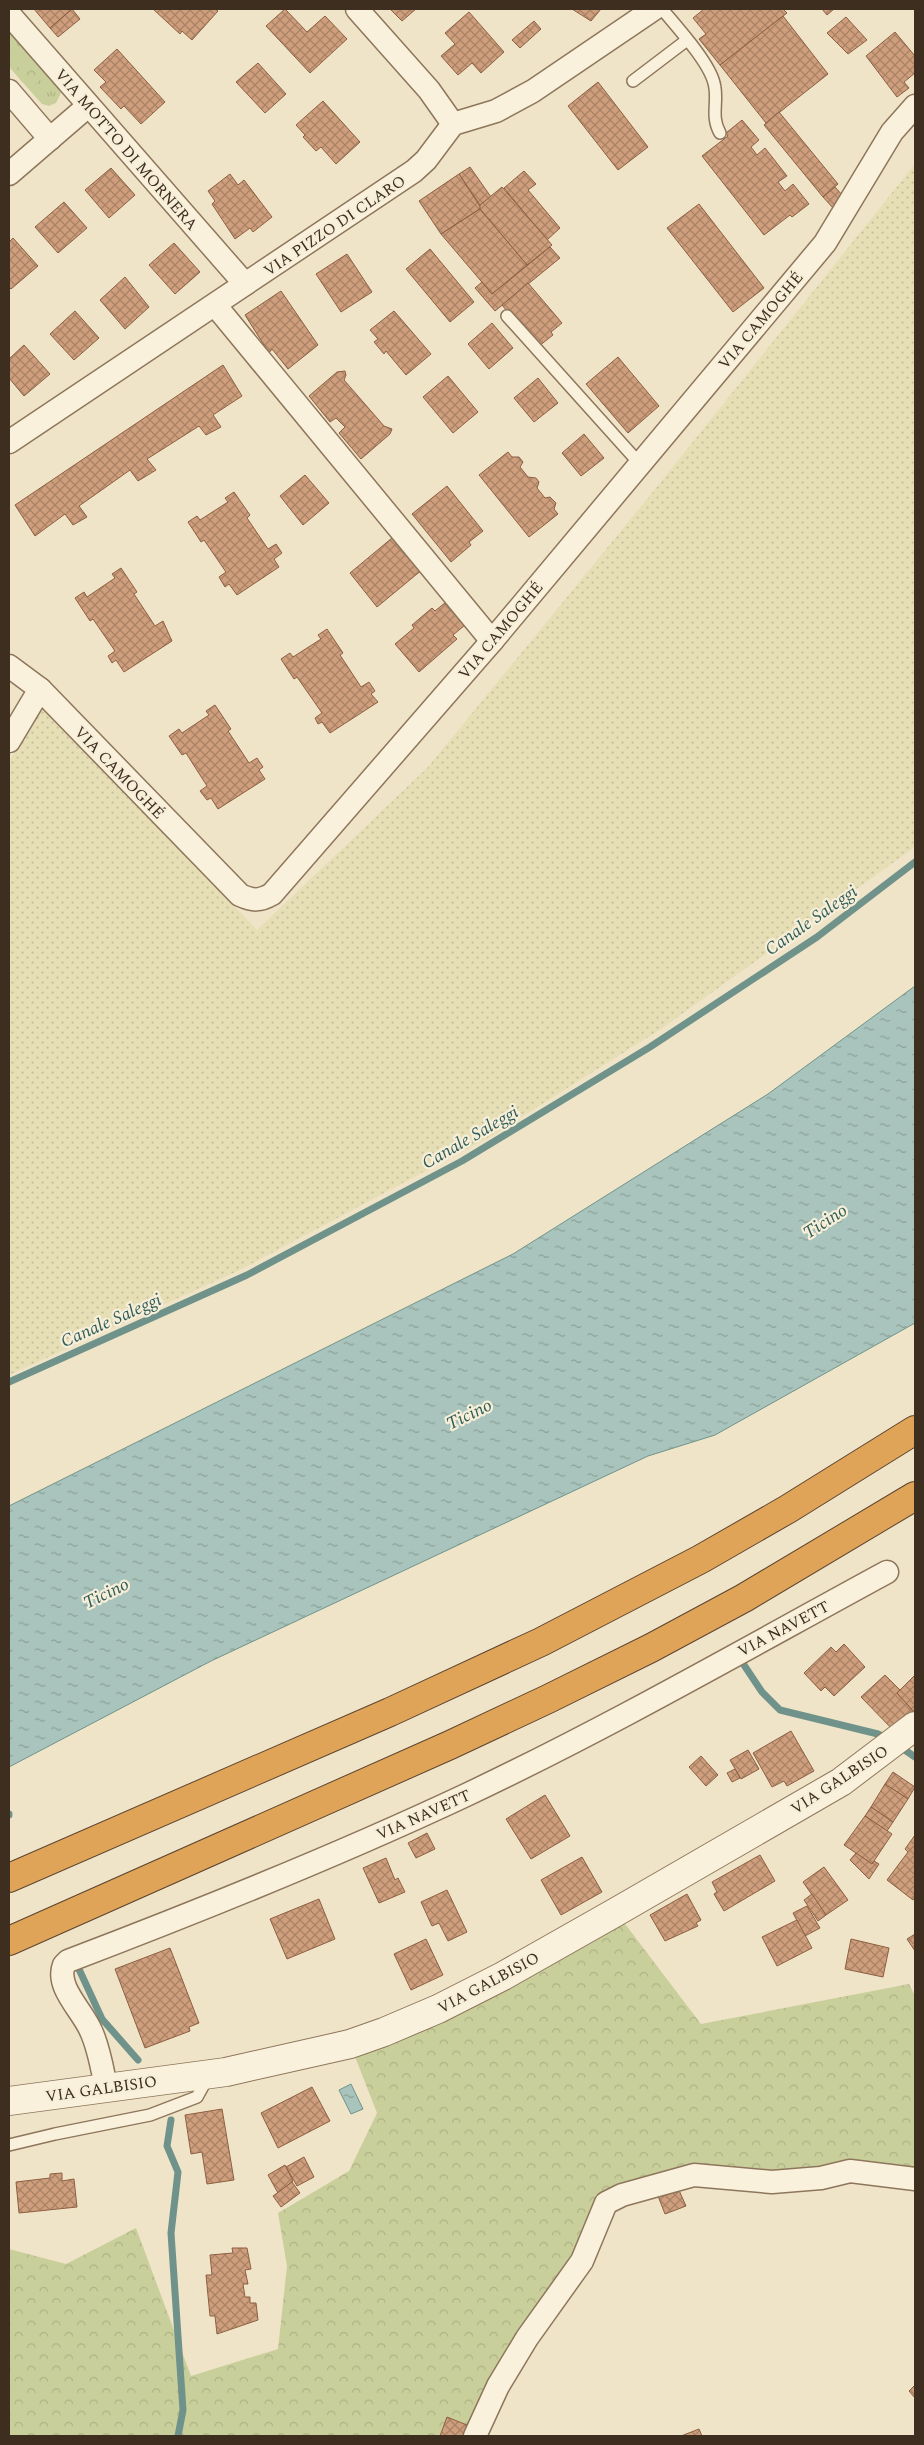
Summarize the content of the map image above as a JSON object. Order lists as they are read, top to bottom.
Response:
{
  "streets": {
    "street": [
      "VIA MOTTO DI MORNERA",
      "VIA PIZZO DI CLARO",
      "VIA CAMOGHÉ",
      "VIA NAVETT",
      "VIA GALBISIO"
    ]
  },
  "crossings": [
    ["VIA MOTTO DI MORNERA", "VIA PIZZO DI CLARO"],
    ["VIA NAVETT", "VIA GALBISIO"]
  ],
  "water": ["Canale Saleggi", "Ticino"]
}
